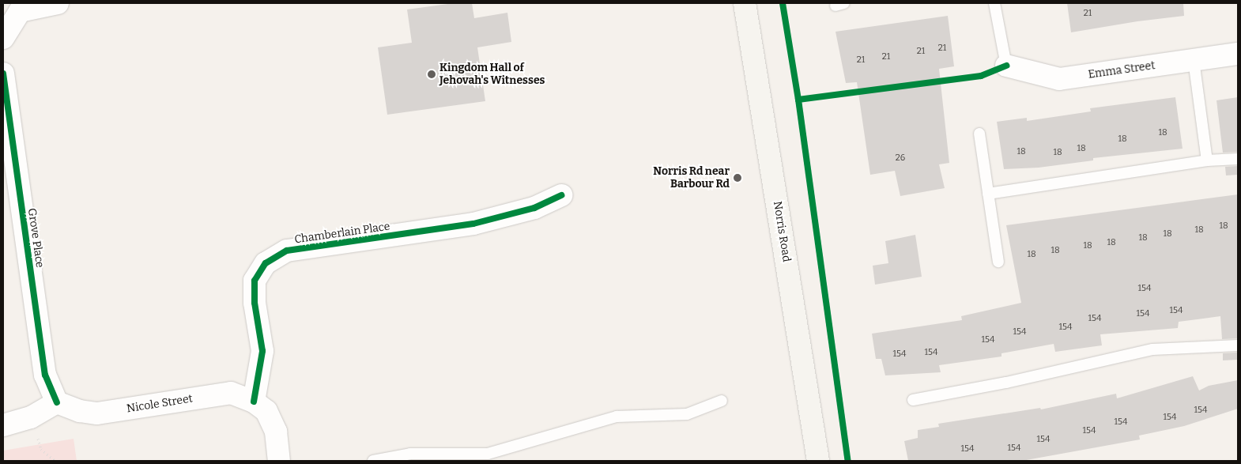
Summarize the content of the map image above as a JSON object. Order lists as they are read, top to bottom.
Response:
{
  "streets": {
    "main road": ["Norris Road"],
    "street": [
      "Emma Street",
      "Chamberlain Place",
      "Grove Place",
      "Nicole Street"
    ]
  },
  "crossings": [
    ["Chamberlain Place", "Nicole Street"],
    ["Grove Place", "Nicole Street"]
  ],
  "places": ["Kingdom Hall of Jehovah's Witnesses", "Norris Rd near Barbour Rd"],
  "house_numbers": [
    "21",
    "21",
    "21",
    "21",
    "21",
    "18",
    "18",
    "18",
    "18",
    "18",
    "26",
    "18",
    "18",
    "18",
    "18",
    "18",
    "18",
    "18",
    "18",
    "154",
    "154",
    "154",
    "154",
    "154",
    "154",
    "154",
    "154",
    "154",
    "154",
    "154",
    "154",
    "154",
    "154",
    "154",
    "154"
  ]
}
